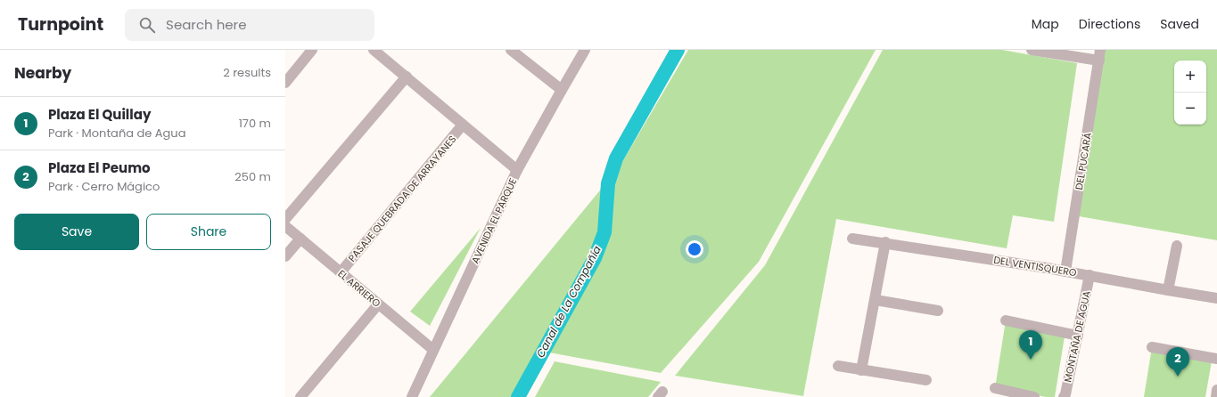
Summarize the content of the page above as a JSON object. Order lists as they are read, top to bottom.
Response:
{
  "streets": {
    "street": [
      "DEL PUCARÁ",
      "PASAJE QUEBRADA DE ARRAYANES",
      "AVENIDA EL PARQUE",
      "DEL VENTISQUERO",
      "EL ARRIERO",
      "MONTAÑA DE AGUA"
    ]
  },
  "crossings": [
    ["DEL PUCARÁ", "DEL VENTISQUERO"],
    ["PASAJE QUEBRADA DE ARRAYANES", "EL ARRIERO"],
    ["AVENIDA EL PARQUE", "EL ARRIERO"],
    ["DEL VENTISQUERO", "MONTAÑA DE AGUA"]
  ],
  "water": ["Canal de La Compañía"],
  "page": {
    "header": "Turnpoint",
    "search": "Search here",
    "nav": ["Map", "Directions", "Saved"],
    "heading": ["Nearby", "2 results"],
    "map_buttons": ["+", "−"],
    "list": [
      {
        "mark": "1",
        "name": "Plaza El Quillay",
        "note": "Park · Montaña de Agua",
        "value": "170 m"
      },
      {
        "mark": "2",
        "name": "Plaza El Peumo",
        "note": "Park · Cerro Mágico",
        "value": "250 m"
      }
    ],
    "buttons": ["Save", "Share"],
    "pins": ["1", "2"]
  }
}
